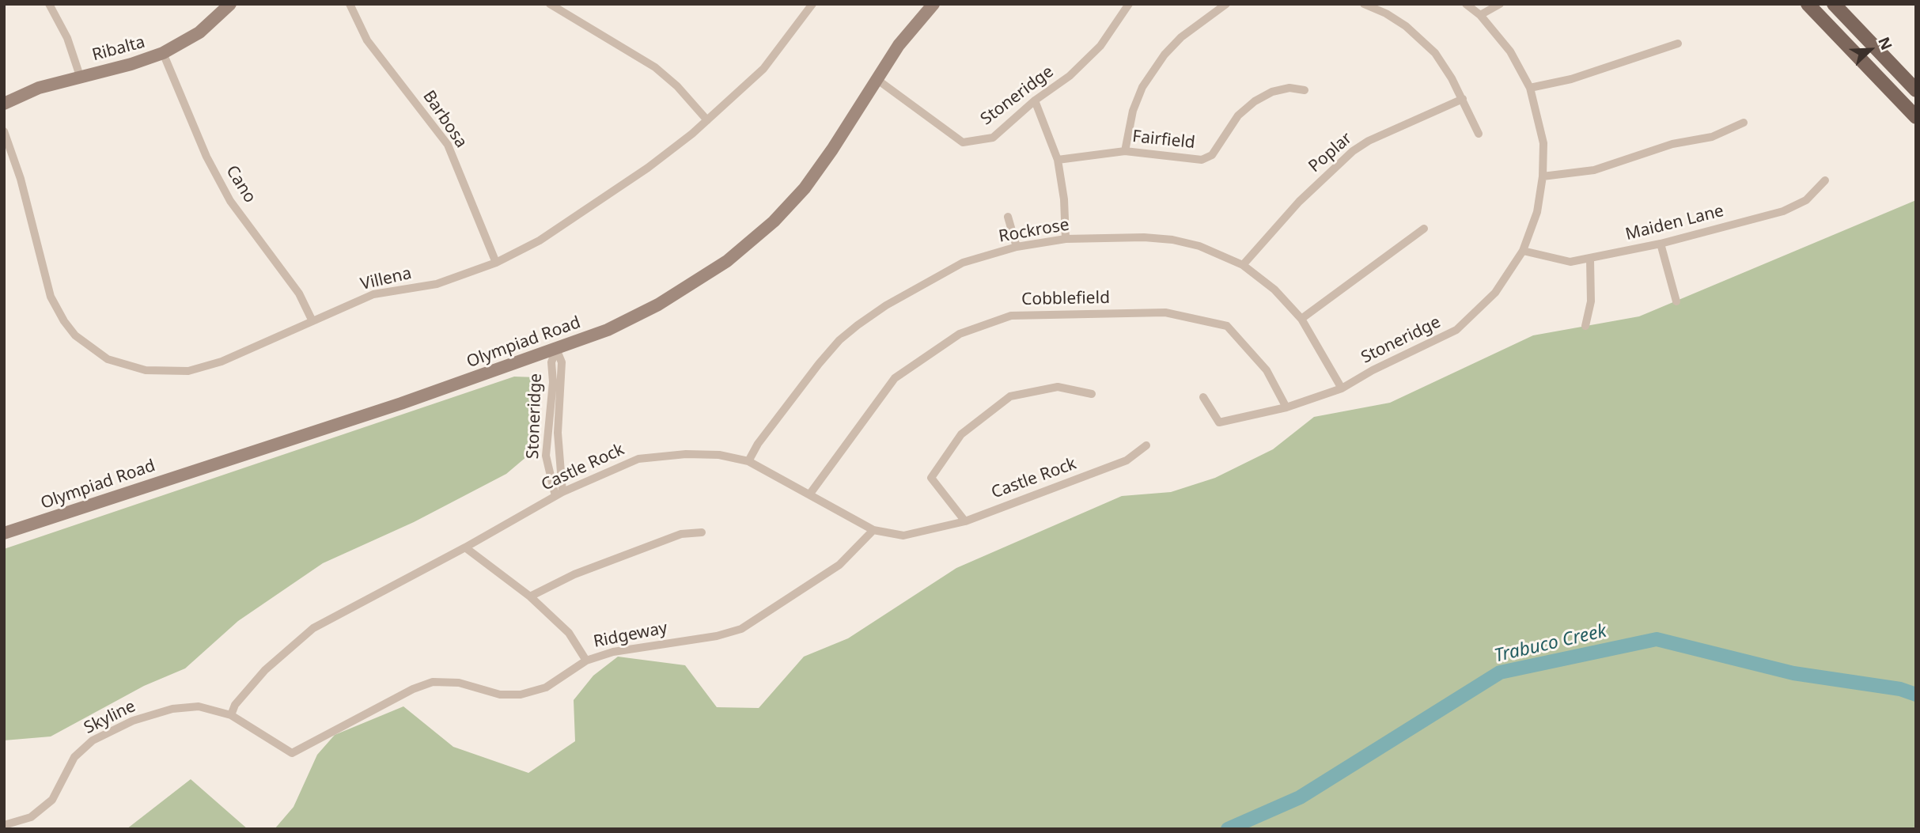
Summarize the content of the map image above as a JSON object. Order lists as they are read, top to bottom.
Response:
{
  "streets": {
    "main road": ["Ribalta", "Olympiad Road"],
    "street": [
      "Stoneridge",
      "Barbosa",
      "Fairfield",
      "Poplar",
      "Cano",
      "Maiden Lane",
      "Rockrose",
      "Villena",
      "Cobblefield",
      "Castle Rock",
      "Ridgeway",
      "Skyline"
    ]
  },
  "crossings": [
    ["Ribalta", "Cano"],
    ["Stoneridge", "Maiden Lane"],
    ["Stoneridge", "Rockrose"],
    ["Stoneridge", "Cobblefield"],
    ["Stoneridge", "Olympiad Road"],
    ["Stoneridge", "Castle Rock"],
    ["Barbosa", "Villena"],
    ["Poplar", "Rockrose"],
    ["Cano", "Villena"],
    ["Rockrose", "Castle Rock"],
    ["Cobblefield", "Castle Rock"],
    ["Castle Rock", "Ridgeway"],
    ["Castle Rock", "Skyline"],
    ["Ridgeway", "Skyline"]
  ],
  "water": ["Trabuco Creek"],
  "north": "top right"
}
